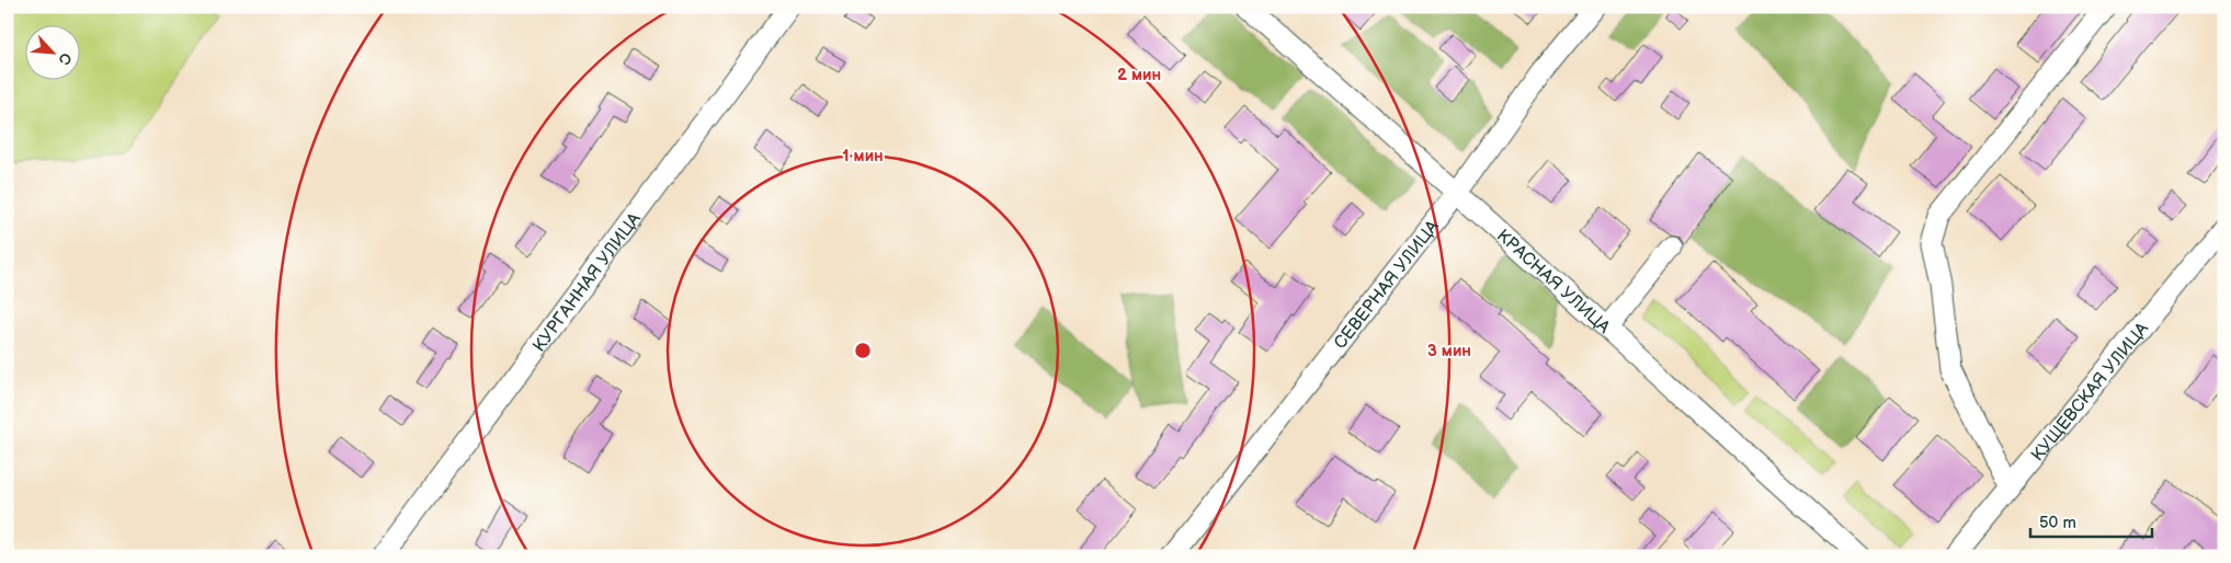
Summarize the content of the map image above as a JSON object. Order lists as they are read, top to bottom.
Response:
{
  "streets": {
    "street": [
      "КРАСНАЯ УЛИЦА",
      "КУРГАННАЯ УЛИЦА",
      "СЕВЕРНАЯ УЛИЦА",
      "КУЩЕВСКАЯ УЛИЦА"
    ]
  },
  "crossings": [
    ["КРАСНАЯ УЛИЦА", "СЕВЕРНАЯ УЛИЦА"]
  ],
  "scale_bar": "50 m",
  "north": "bottom right",
  "rings": ["2 мин", "1 мин", "3 мин"]
}
